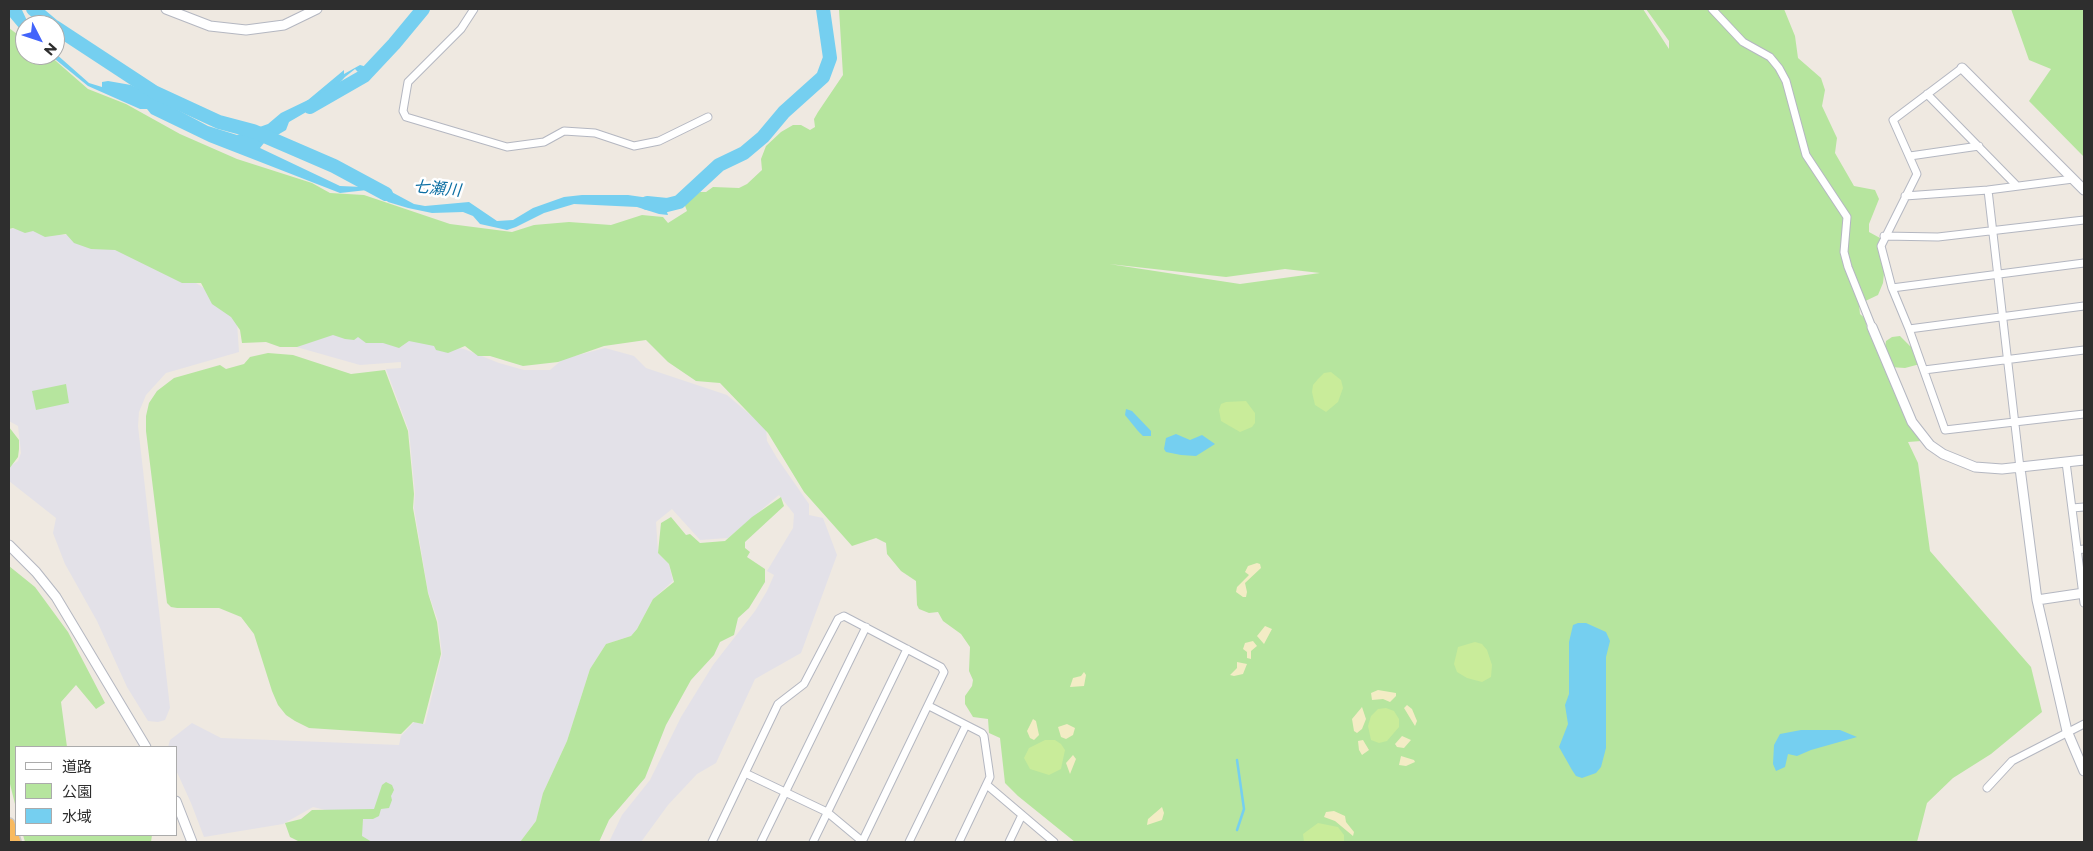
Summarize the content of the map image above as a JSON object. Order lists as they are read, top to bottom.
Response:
{
  "water": ["七瀬川"],
  "legend": ["道路", "公園", "水域"],
  "north": "bottom right"
}
